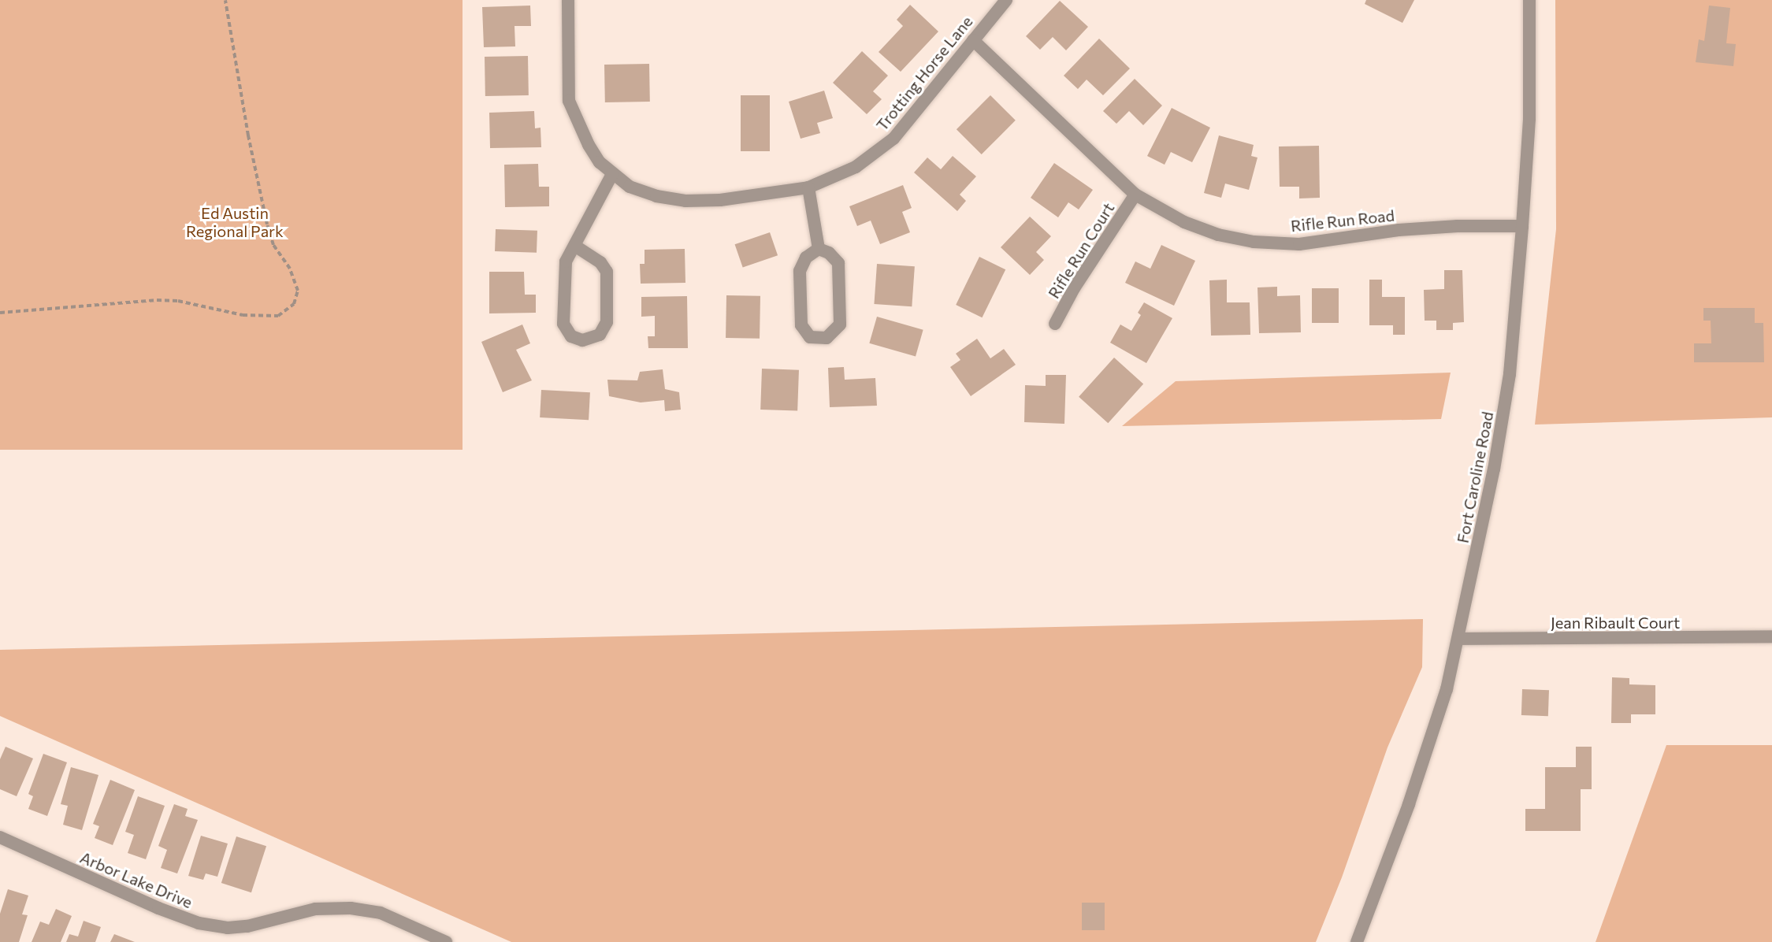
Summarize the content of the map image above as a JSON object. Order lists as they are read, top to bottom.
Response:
{
  "streets": {
    "street": [
      "Trotting Horse Lane",
      "Rifle Run Road",
      "Rifle Run Court",
      "Fort Caroline Road",
      "Jean Ribault Court",
      "Arbor Lake Drive"
    ]
  },
  "crossings": [
    ["Trotting Horse Lane", "Rifle Run Road"],
    ["Rifle Run Road", "Rifle Run Court"],
    ["Rifle Run Road", "Fort Caroline Road"],
    ["Fort Caroline Road", "Jean Ribault Court"]
  ],
  "parks": ["Ed Austin Regional Park"]
}
